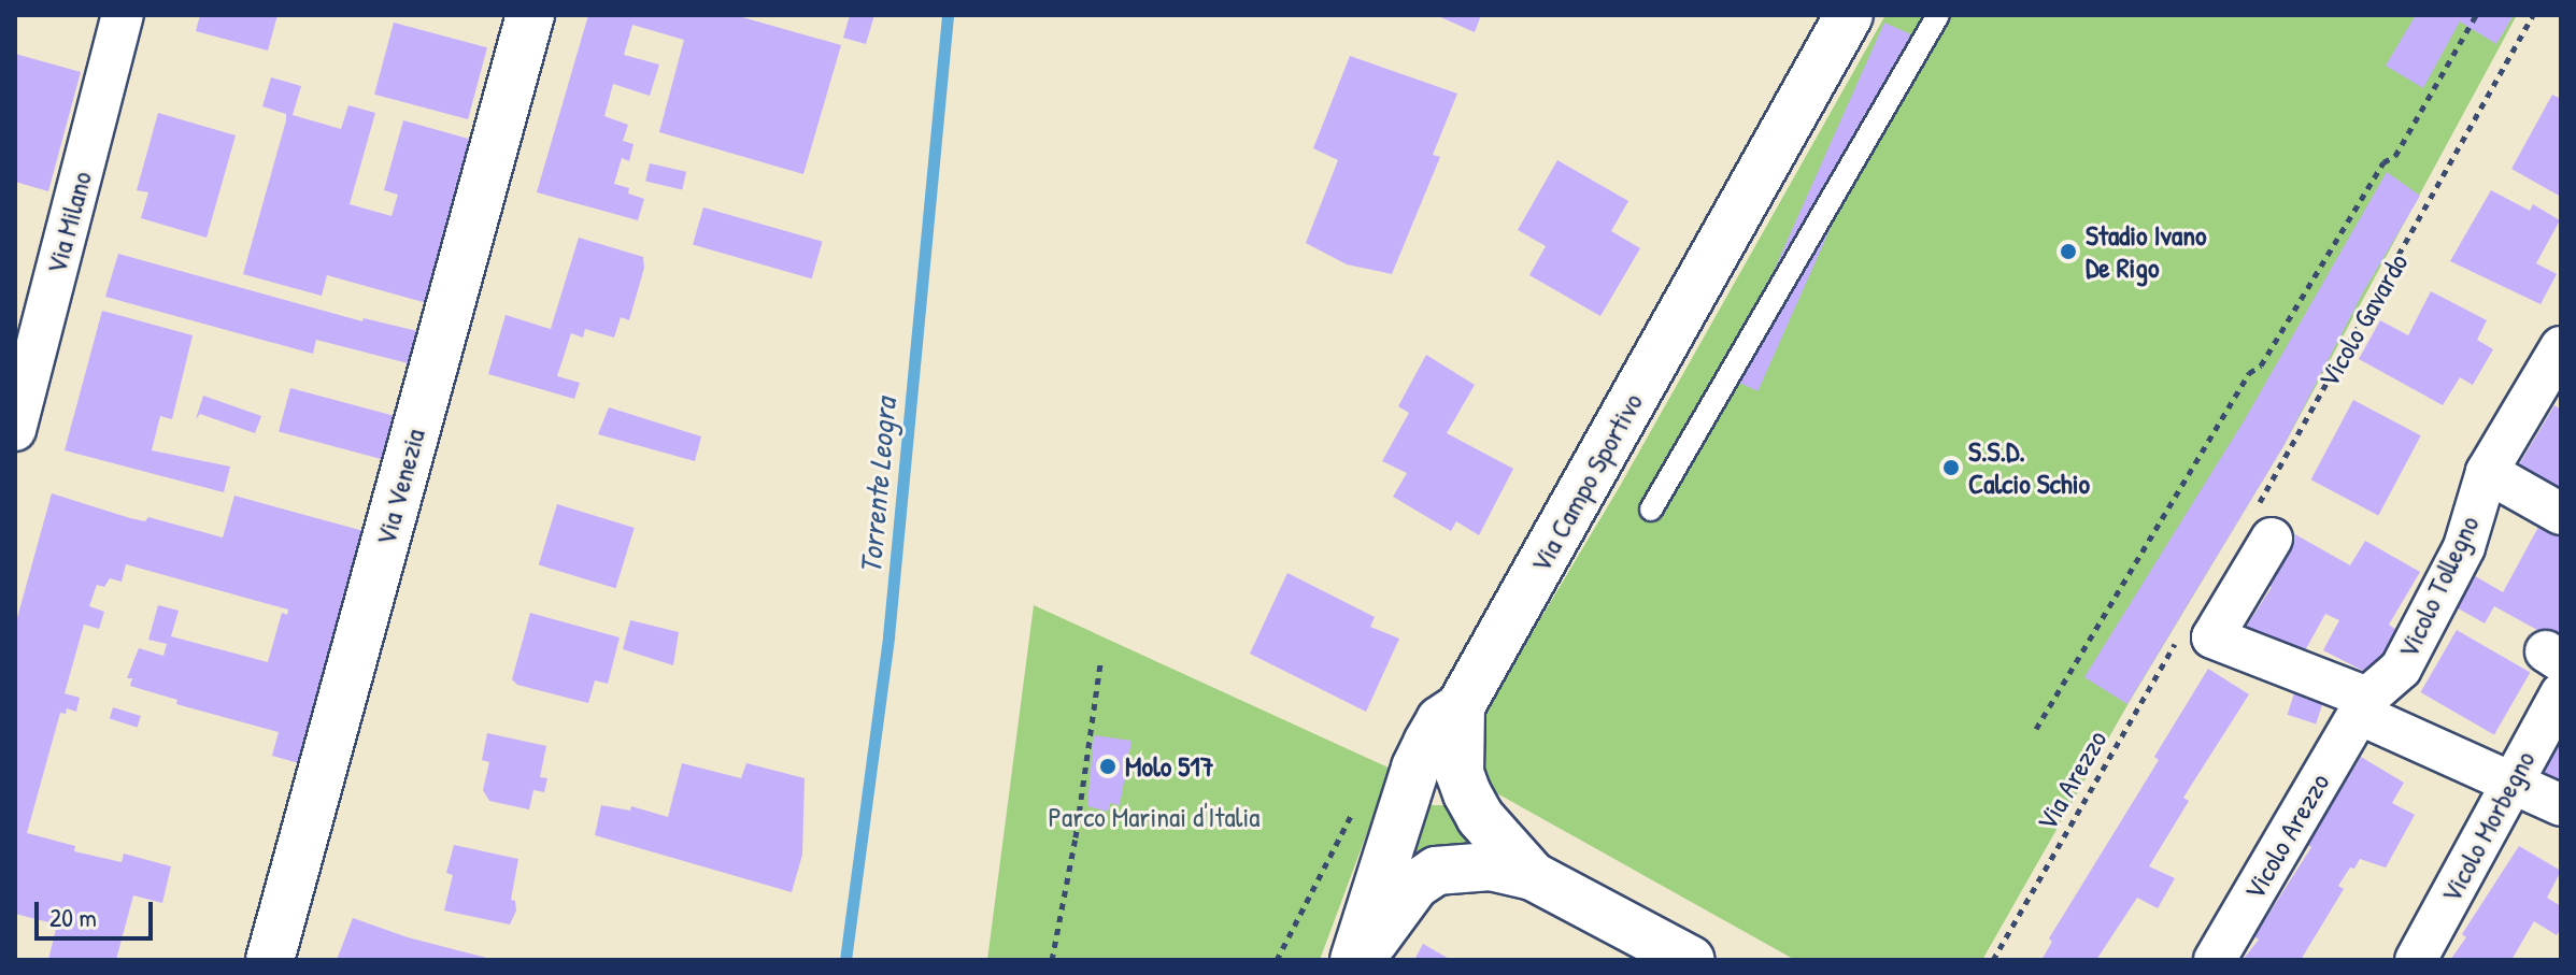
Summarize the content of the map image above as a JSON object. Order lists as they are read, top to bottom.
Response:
{
  "streets": {
    "street": [
      "Via Milano",
      "Via Campo Sportivo",
      "Via Venezia",
      "Vicolo Tollegno",
      "Vicolo Morbegno",
      "Vicolo Arezzo"
    ],
    "path": ["Vicolo Gavardo", "Via Arezzo"]
  },
  "crossings": [
    ["Vicolo Gavardo", "Vicolo Tollegno"],
    ["Vicolo Morbegno", "Vicolo Arezzo"]
  ],
  "water": ["Torrente Leogra"],
  "parks": ["Parco Marinai d'Italia"],
  "places": ["Stadio Ivano De Rigo", "S.S.D. Calcio Schio", "Molo 517"],
  "scale_bar": "20 m"
}
